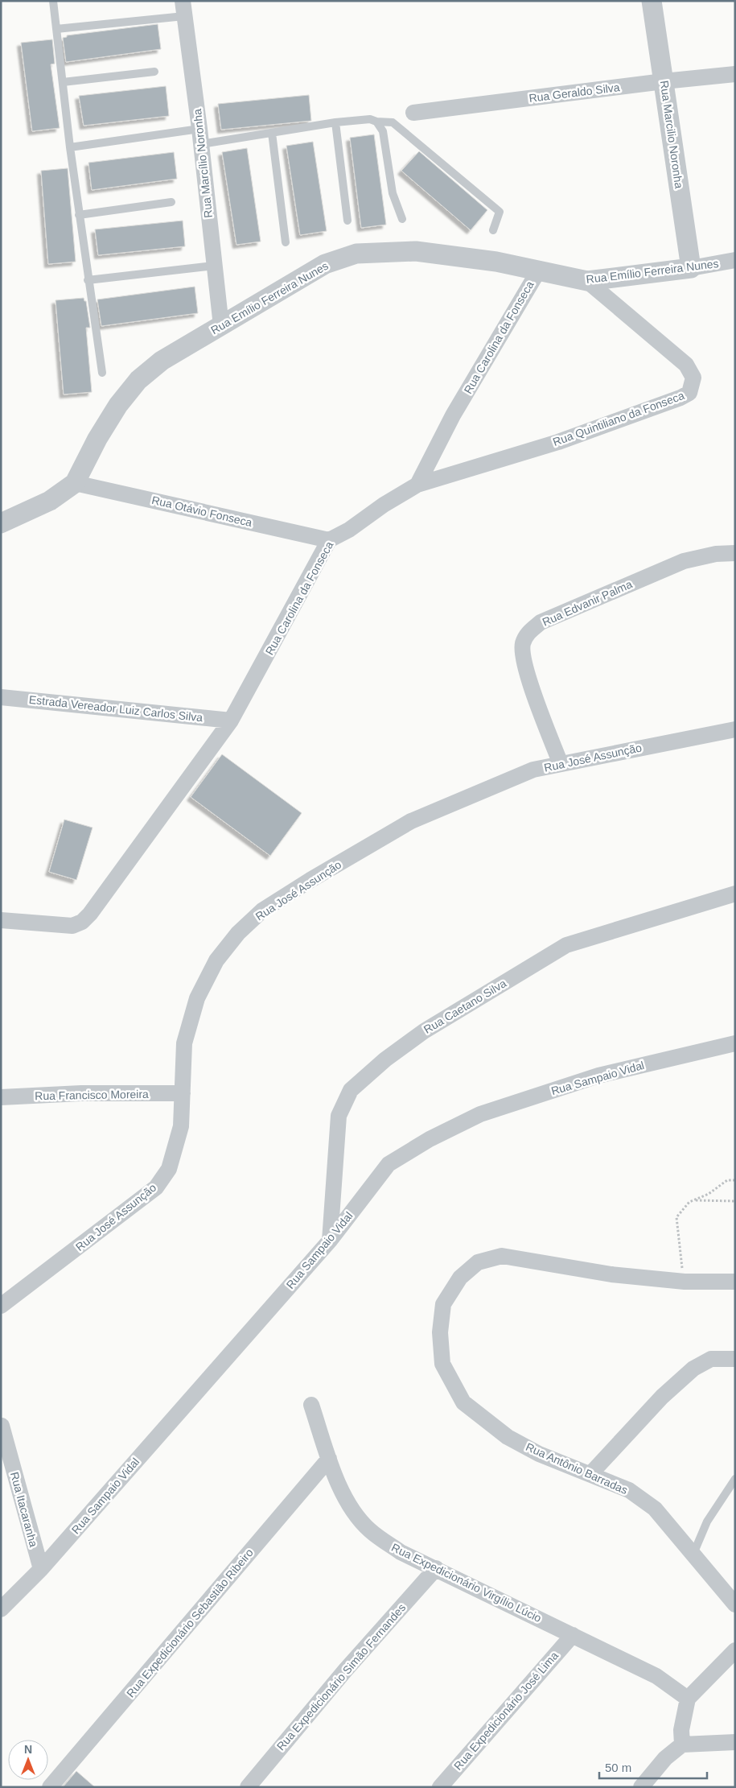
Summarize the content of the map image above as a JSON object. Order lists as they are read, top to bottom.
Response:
{
  "streets": {
    "street": [
      "Rua Geraldo Silva",
      "Rua Marcilio Noronha",
      "Rua Marcílio Noronha",
      "Rua Emílio Ferreira Nunes",
      "Rua Carolina da Fonseca",
      "Rua Quintiliano da Fonseca",
      "Rua Otávio Fonseca",
      "Rua Edvanir Palma",
      "Estrada Vereador Luiz Carlos Silva",
      "Rua José Assunção",
      "Rua Caetano Silva",
      "Rua Sampaio Vidal",
      "Rua Francisco Moreira",
      "Rua Antônio Barradas",
      "Rua Itacaranha",
      "Rua Expedicionário Virgílio Lúcio",
      "Rua Expedicionário Sebastião Ribeiro",
      "Rua Expedicionário Simão Fernandes",
      "Rua Expedicionário José Lima"
    ]
  },
  "crossings": [
    ["Rua Geraldo Silva", "Rua Marcilio Noronha"],
    ["Rua Marcilio Noronha", "Rua Emílio Ferreira Nunes"],
    ["Rua Marcílio Noronha", "Rua Emílio Ferreira Nunes"],
    ["Rua Emílio Ferreira Nunes", "Rua Carolina da Fonseca"],
    ["Rua Emílio Ferreira Nunes", "Rua Quintiliano da Fonseca"],
    ["Rua Emílio Ferreira Nunes", "Rua Otávio Fonseca"],
    ["Rua Carolina da Fonseca", "Rua Quintiliano da Fonseca"],
    ["Rua Carolina da Fonseca", "Rua Otávio Fonseca"],
    ["Rua Carolina da Fonseca", "Estrada Vereador Luiz Carlos Silva"],
    ["Rua Edvanir Palma", "Rua José Assunção"],
    ["Rua José Assunção", "Rua Francisco Moreira"],
    ["Rua Caetano Silva", "Rua Sampaio Vidal"],
    ["Rua Sampaio Vidal", "Rua Itacaranha"],
    ["Rua Expedicionário Virgílio Lúcio", "Rua Expedicionário Sebastião Ribeiro"],
    ["Rua Expedicionário Virgílio Lúcio", "Rua Expedicionário Simão Fernandes"],
    ["Rua Expedicionário Virgílio Lúcio", "Rua Expedicionário José Lima"]
  ],
  "scale_bar": "50 m",
  "north": "top"
}
